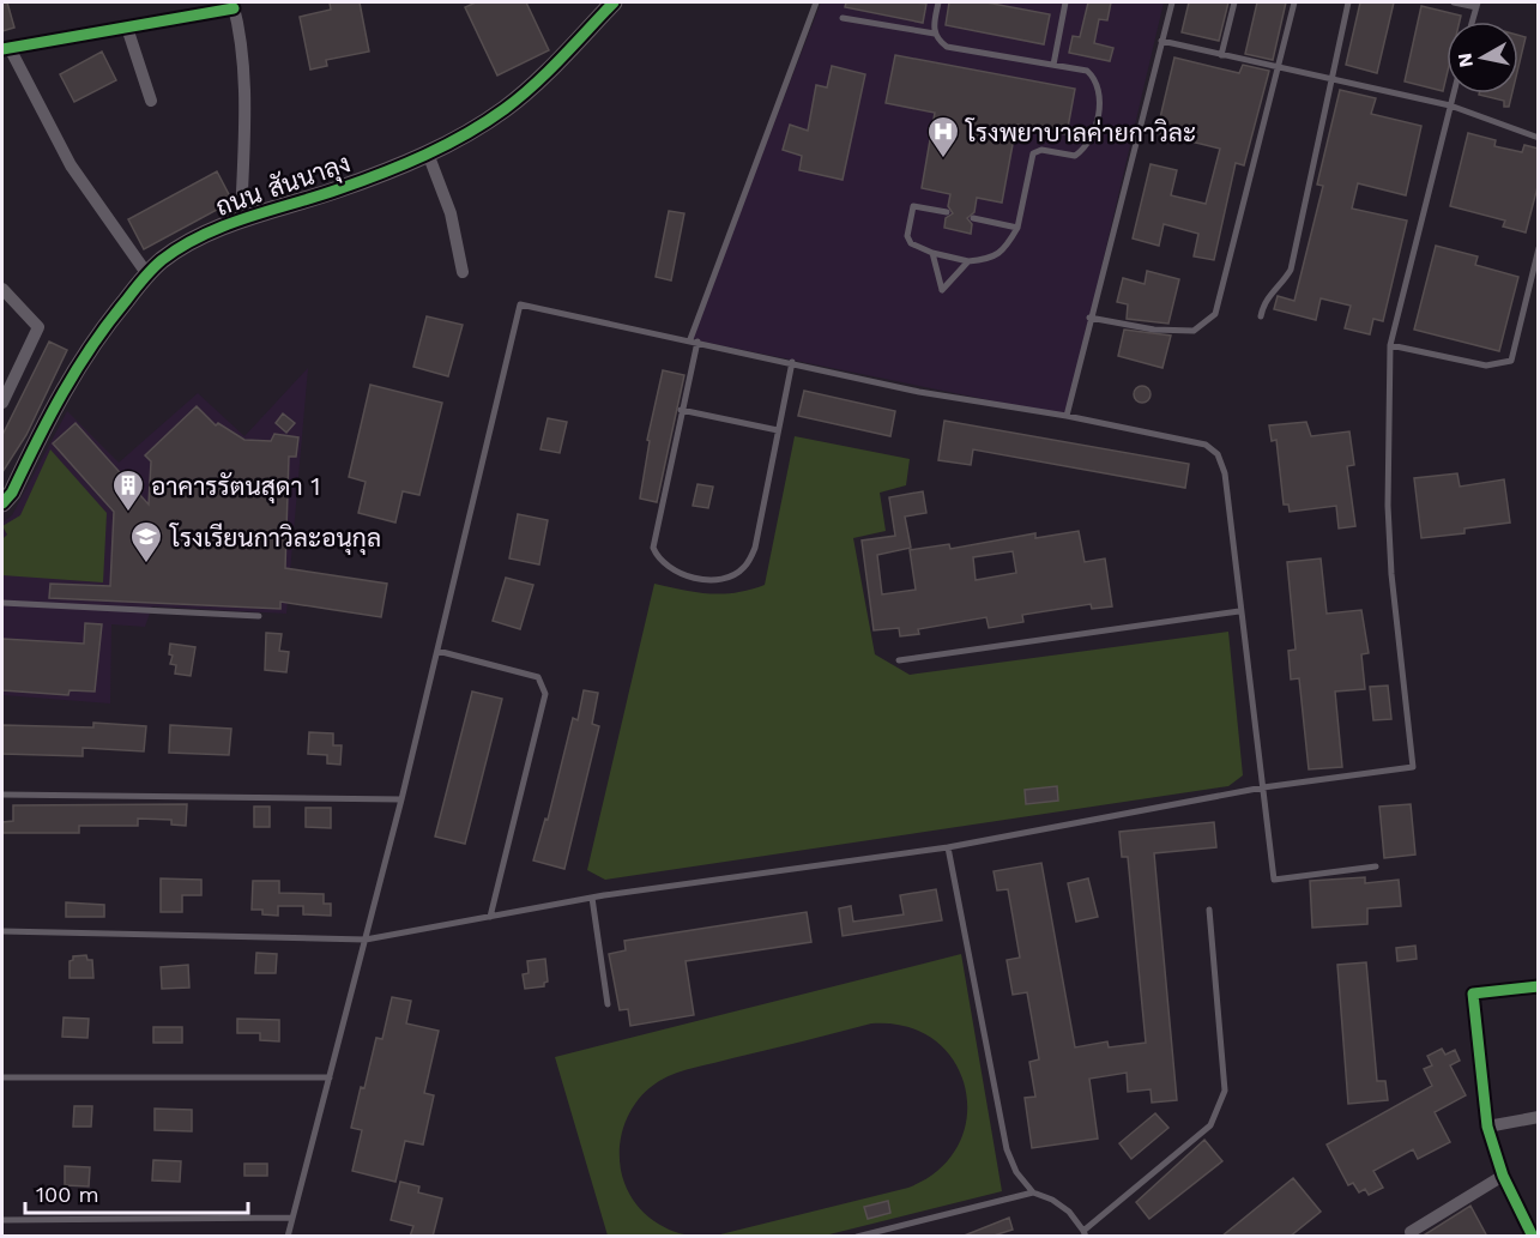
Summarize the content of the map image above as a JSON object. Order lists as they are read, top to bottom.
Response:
{
  "streets": {
    "street": ["ถนน สันนาลุง"]
  },
  "places": {
    "hospital": ["โรงพยาบาลค่ายกาวิละ"],
    "building": ["อาคารรัตนสุดา 1"],
    "school or university": ["โรงเรียนกาวิละอนุกุล"]
  },
  "scale_bar": "100 m",
  "north": "left"
}
